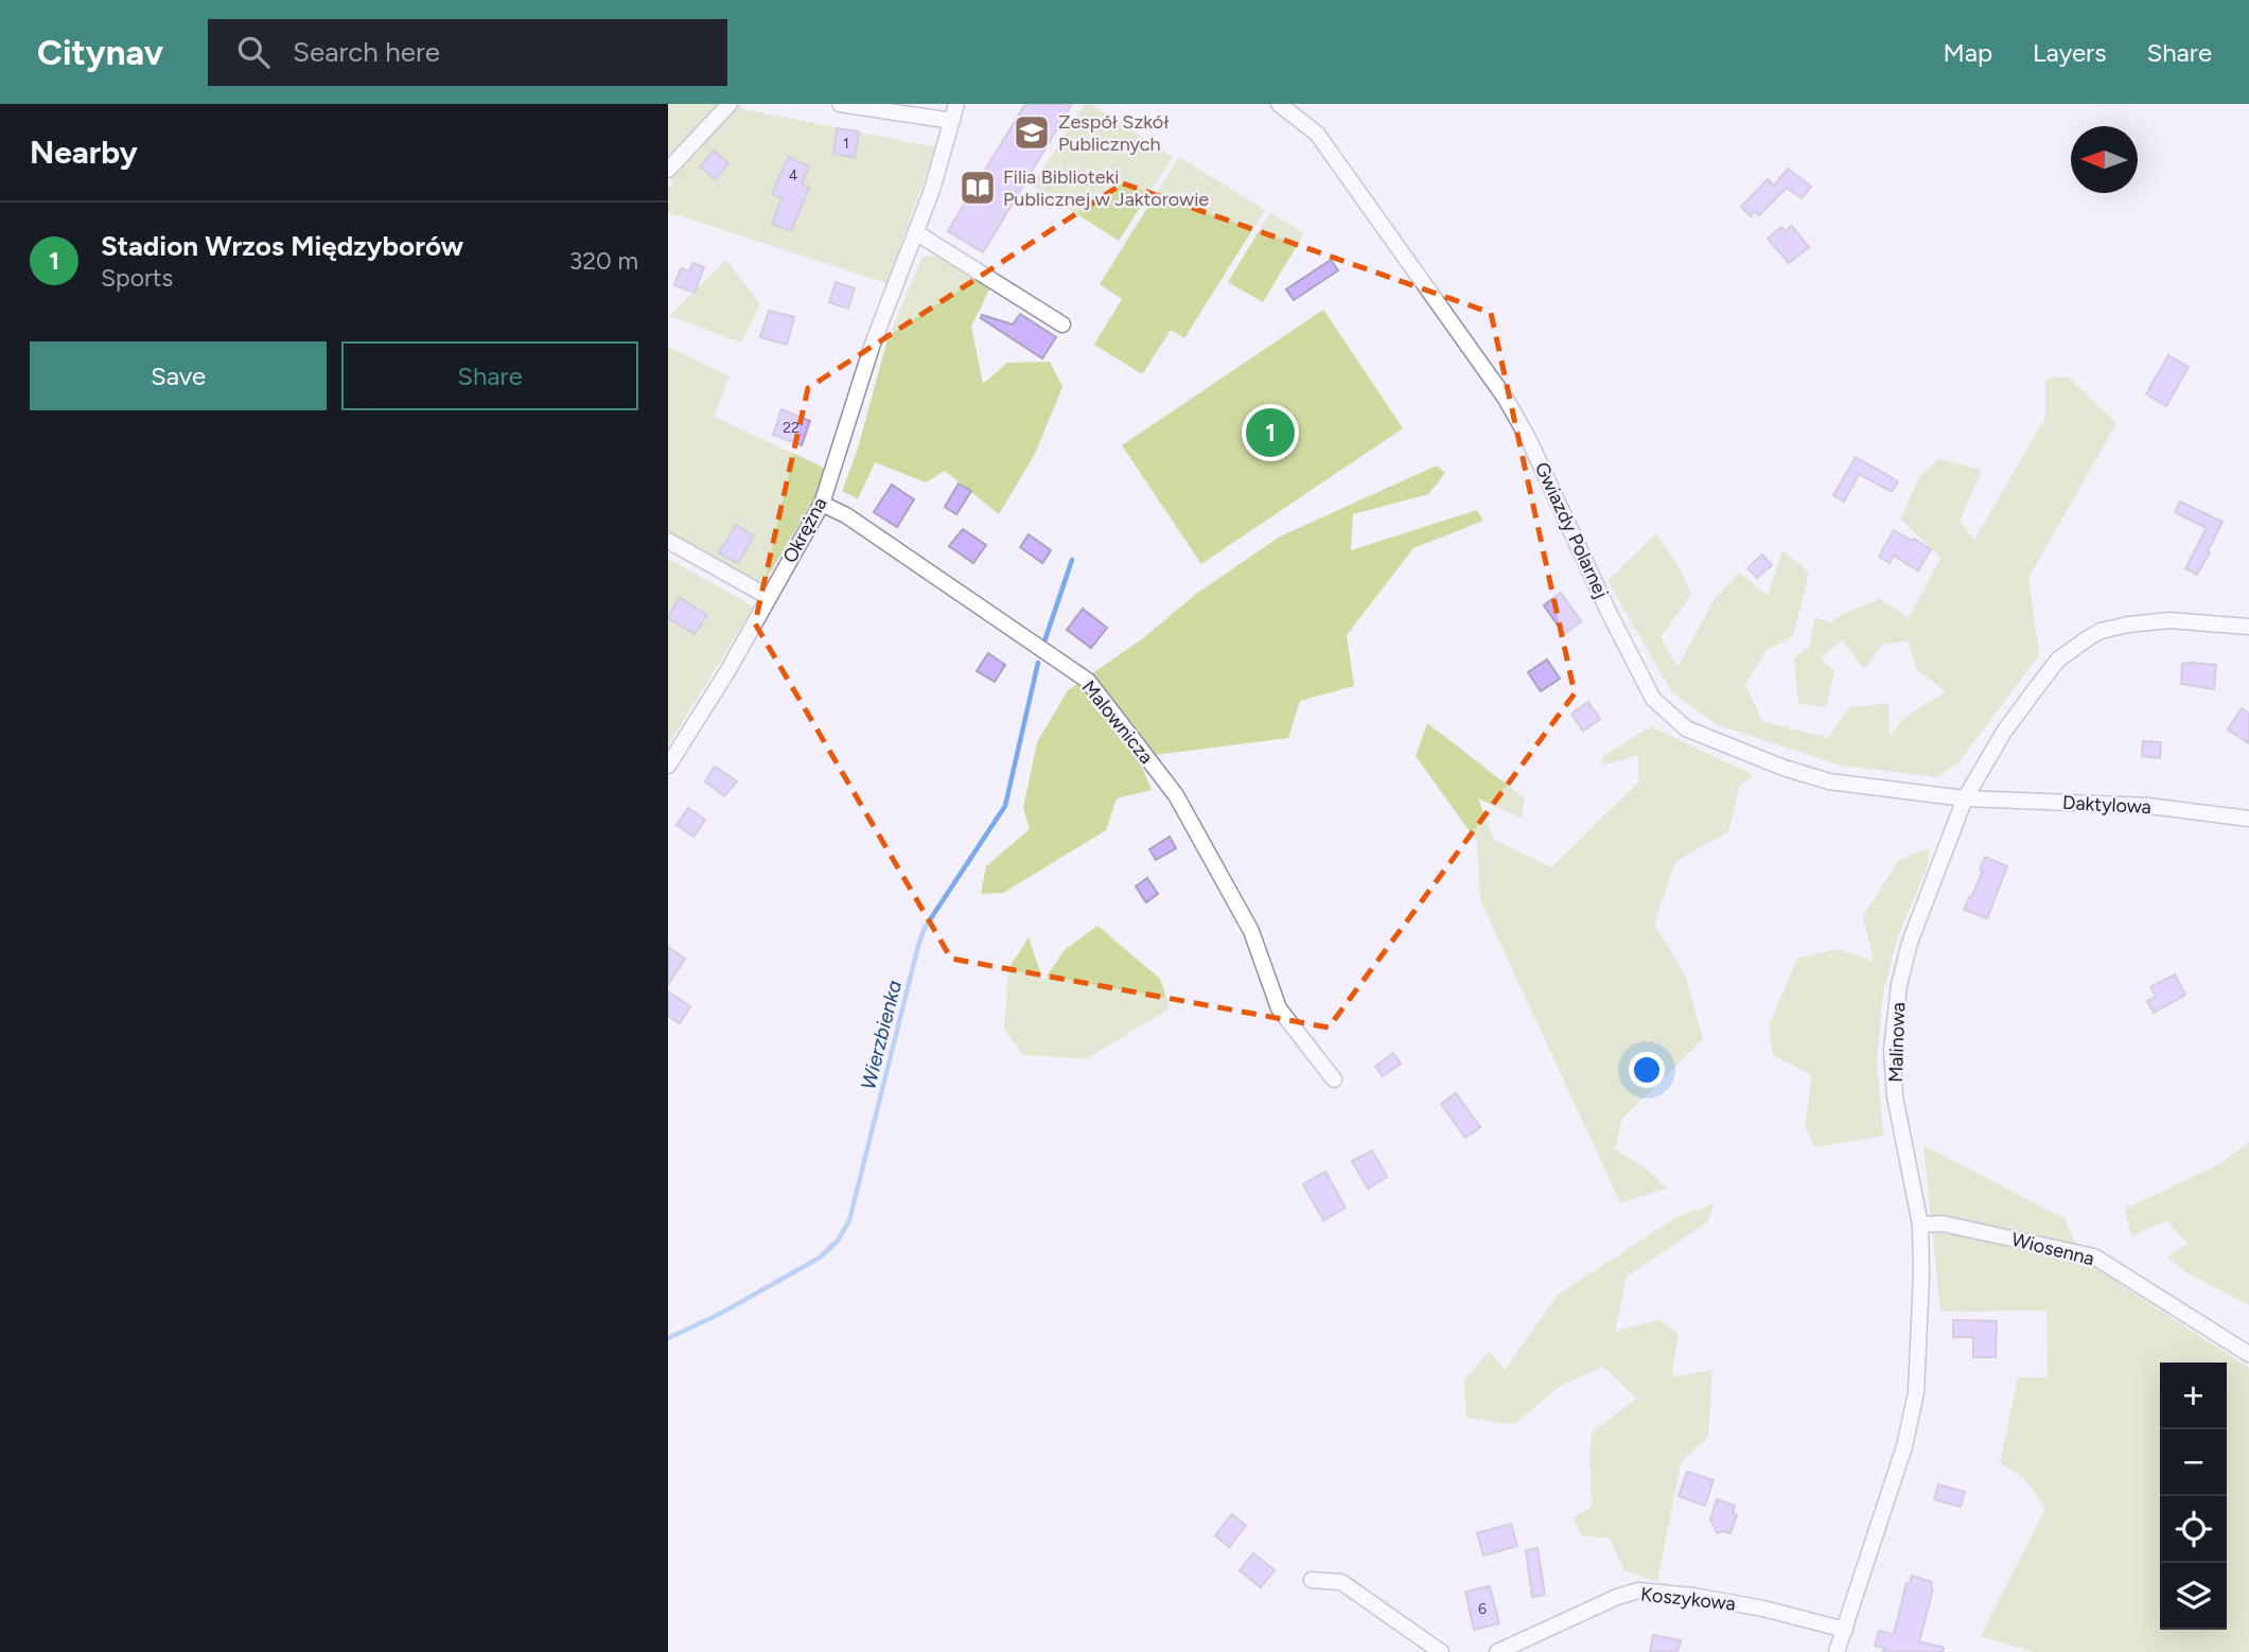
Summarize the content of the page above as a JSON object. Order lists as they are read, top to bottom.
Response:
{
  "streets": {
    "street": [
      "Okrężna",
      "Gwiazdy Polarnej",
      "Malownicza",
      "Daktylowa",
      "Malinowa",
      "Wiosenna",
      "Koszykowa"
    ]
  },
  "crossings": [
    ["Okrężna", "Malownicza"],
    ["Gwiazdy Polarnej", "Daktylowa"],
    ["Gwiazdy Polarnej", "Malinowa"],
    ["Daktylowa", "Malinowa"],
    ["Malinowa", "Wiosenna"],
    ["Malinowa", "Koszykowa"]
  ],
  "water": ["Wierzbienka"],
  "places": {
    "school or university": ["Zespół Szkół Publicznych"],
    "library": ["Filia Biblioteki Publicznej w Jaktorowie"]
  },
  "house_numbers": [
    "1",
    "4",
    "22",
    "6"
  ],
  "north": "left",
  "page": {
    "header": "Citynav",
    "search": "Search here",
    "nav": ["Map", "Layers", "Share"],
    "heading": "Nearby",
    "list": [
      {
        "mark": "1",
        "name": "Stadion Wrzos Międzyborów",
        "note": "Sports",
        "value": "320 m"
      }
    ],
    "buttons": ["Save", "Share"],
    "pins": "1",
    "map_buttons": ["+", "−"]
  }
}
